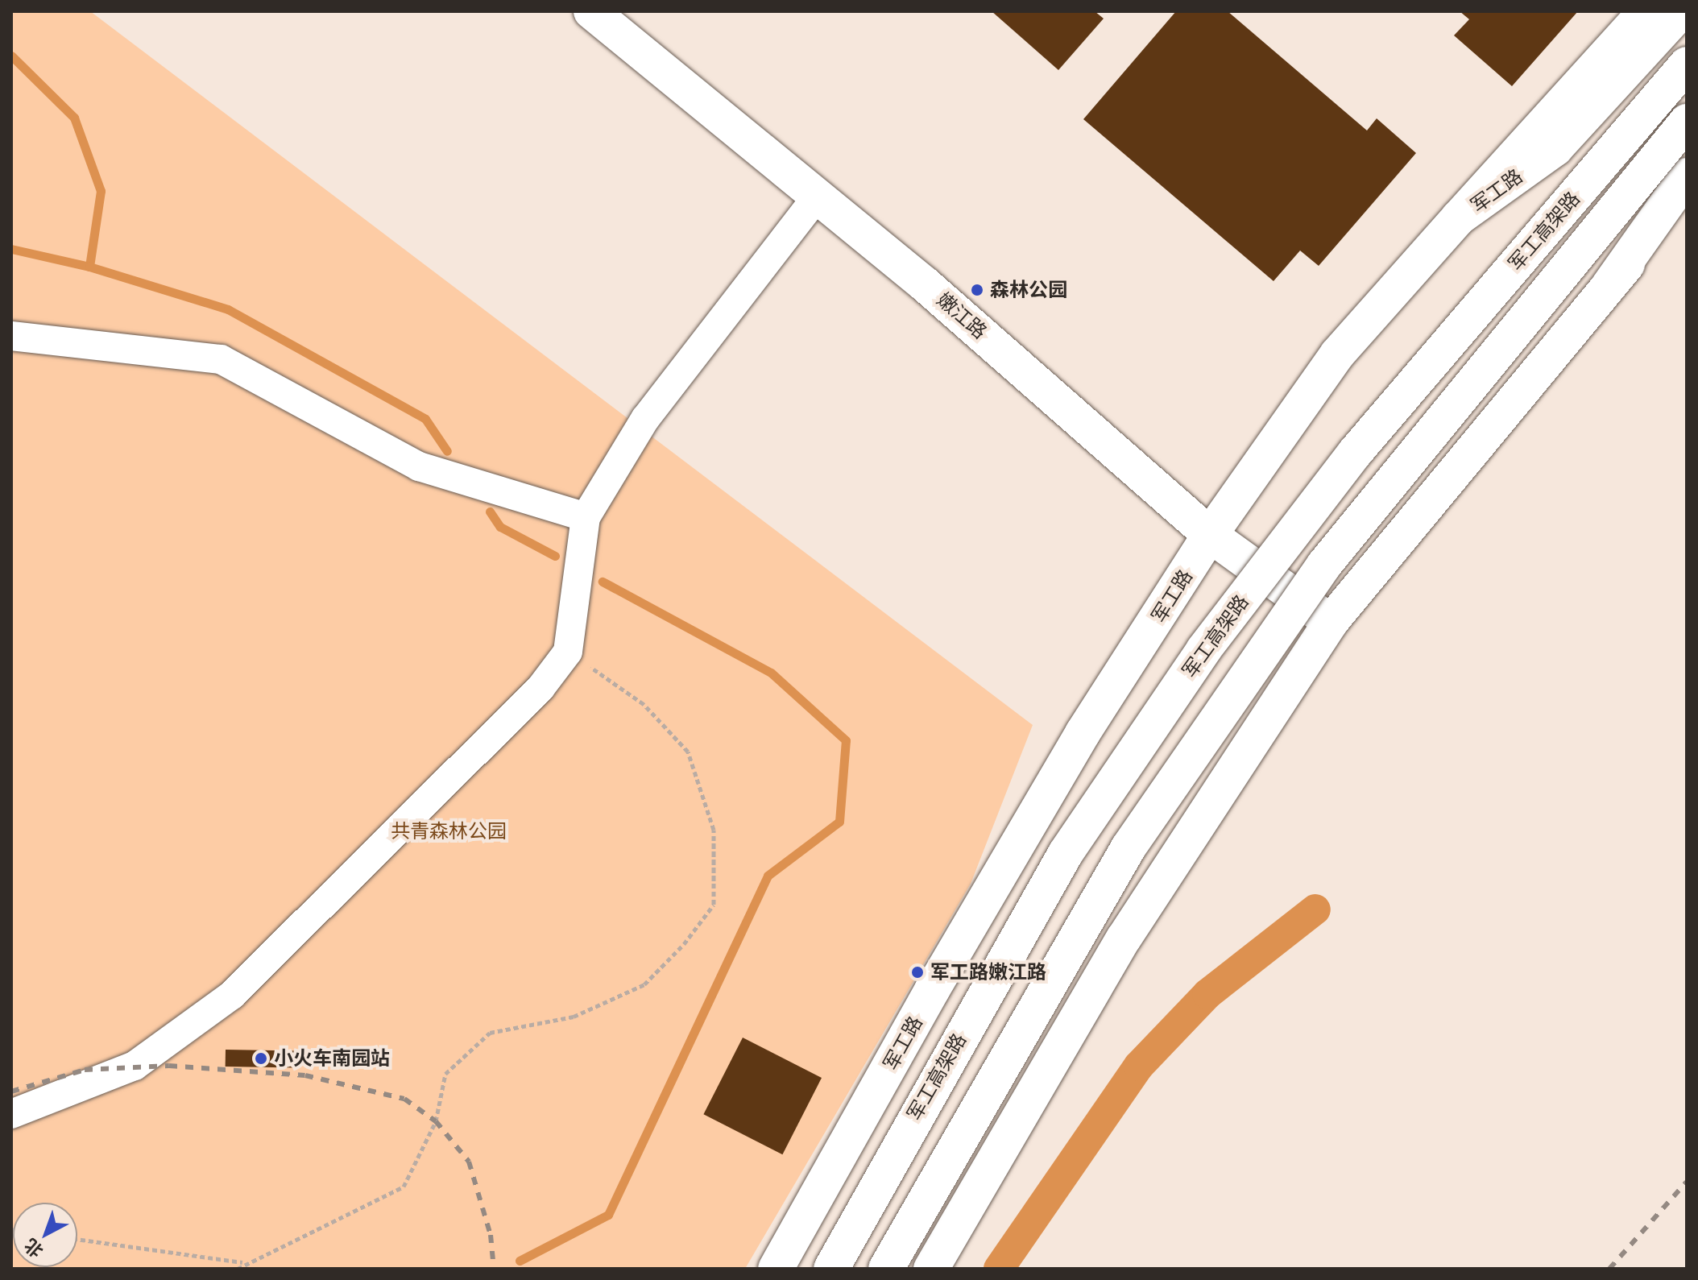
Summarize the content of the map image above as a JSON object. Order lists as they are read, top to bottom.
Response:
{
  "streets": {
    "main road": ["军工路", "军工高架路", "嫩江路"]
  },
  "crossings": [
    ["军工路", "嫩江路"]
  ],
  "parks": ["共青森林公园"],
  "places": ["森林公园", "军工路嫩江路", "小火车南园站"],
  "north": "bottom left"
}
